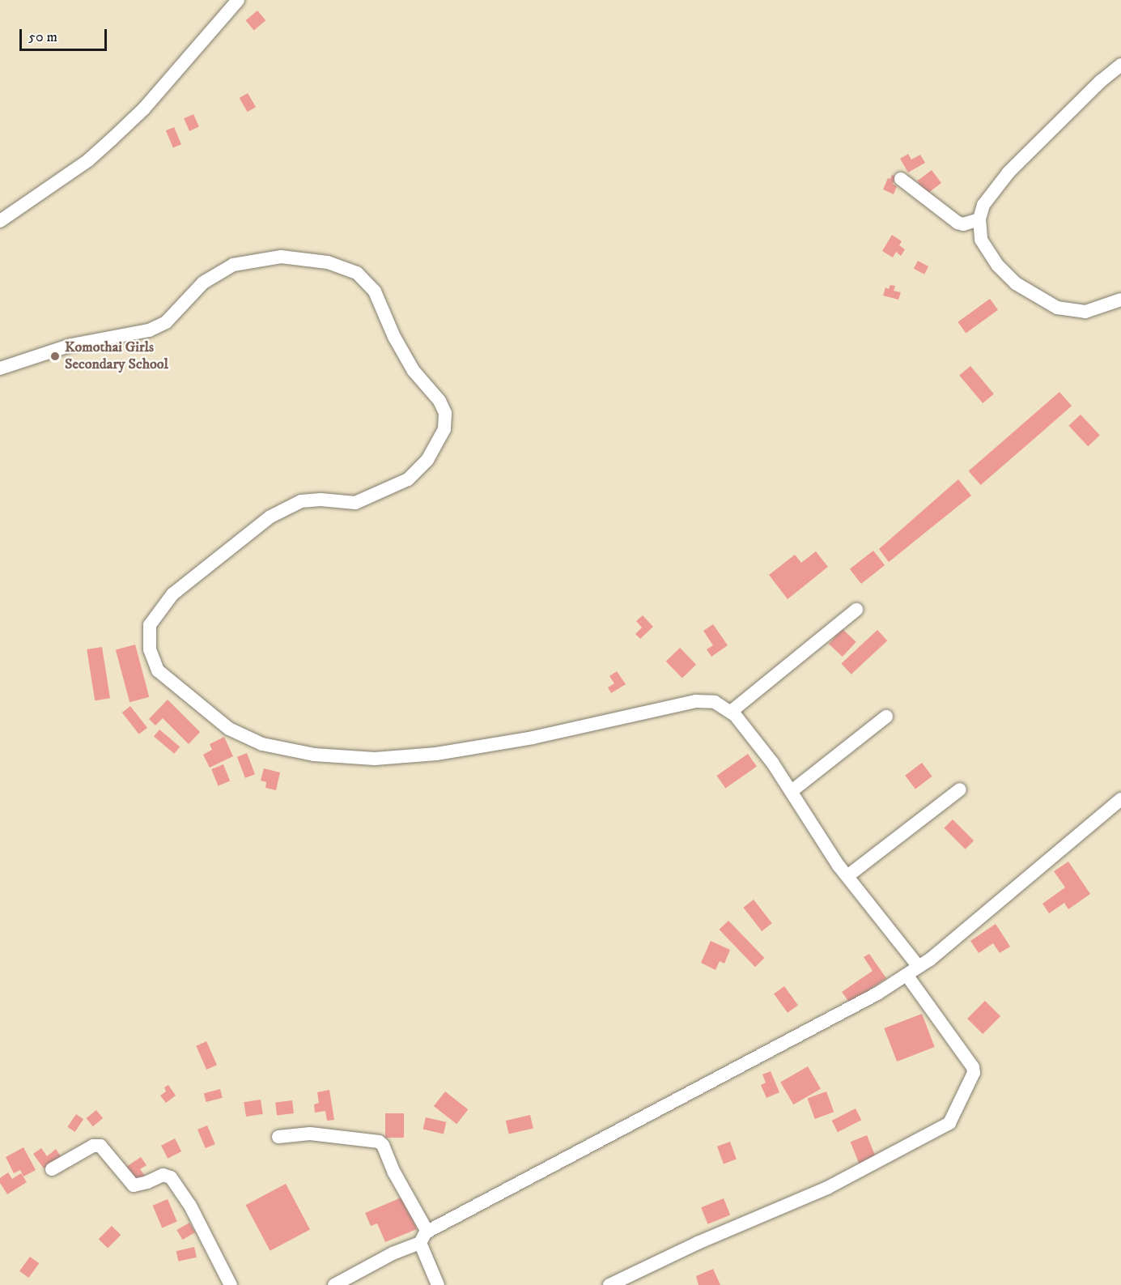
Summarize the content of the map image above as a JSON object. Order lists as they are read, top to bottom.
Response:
{
  "places": ["Komothai Girls Secondary School"],
  "scale_bar": "50 m"
}
